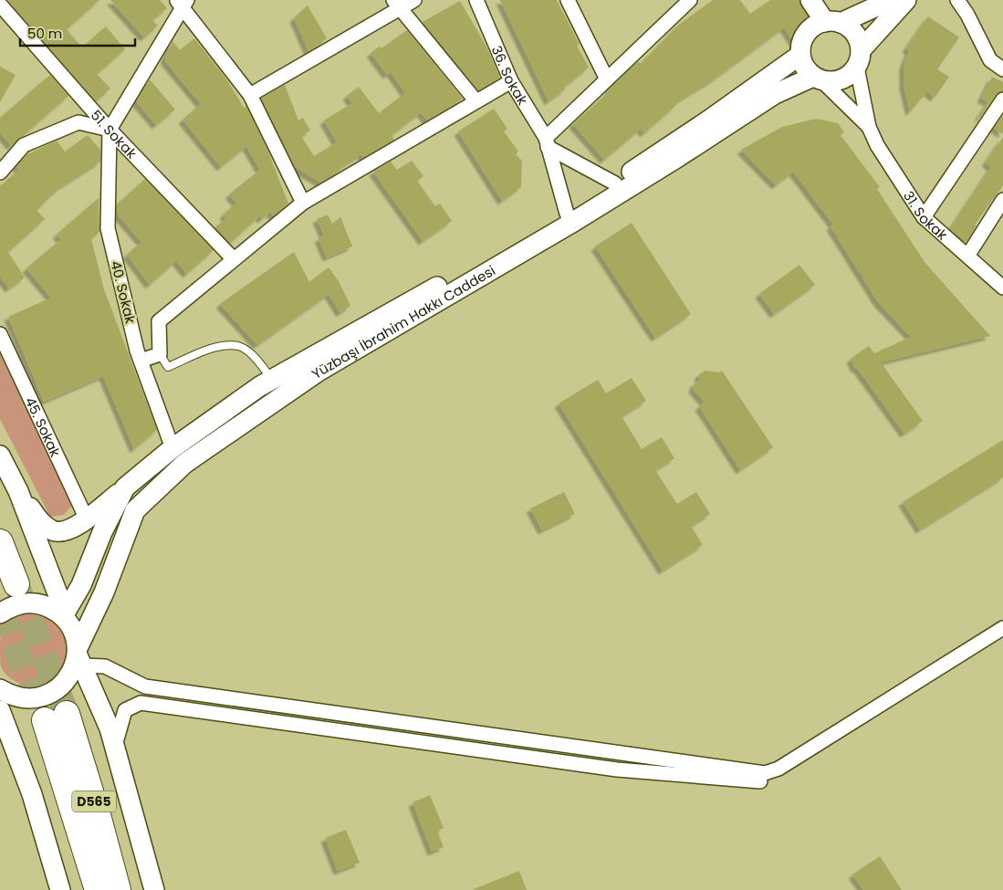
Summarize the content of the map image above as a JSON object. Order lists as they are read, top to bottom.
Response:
{
  "streets": {
    "highway": ["D565"],
    "main road": ["Yüzbaşı İbrahim Hakkı Caddesi"],
    "street": [
      "36. Sokak",
      "51. Sokak",
      "31. Sokak",
      "40. Sokak",
      "45. Sokak"
    ]
  },
  "crossings": [
    ["36. Sokak", "Yüzbaşı İbrahim Hakkı Caddesi"],
    ["51. Sokak", "40. Sokak"],
    ["31. Sokak", "Yüzbaşı İbrahim Hakkı Caddesi"],
    ["40. Sokak", "Yüzbaşı İbrahim Hakkı Caddesi"]
  ],
  "scale_bar": "50 m"
}
